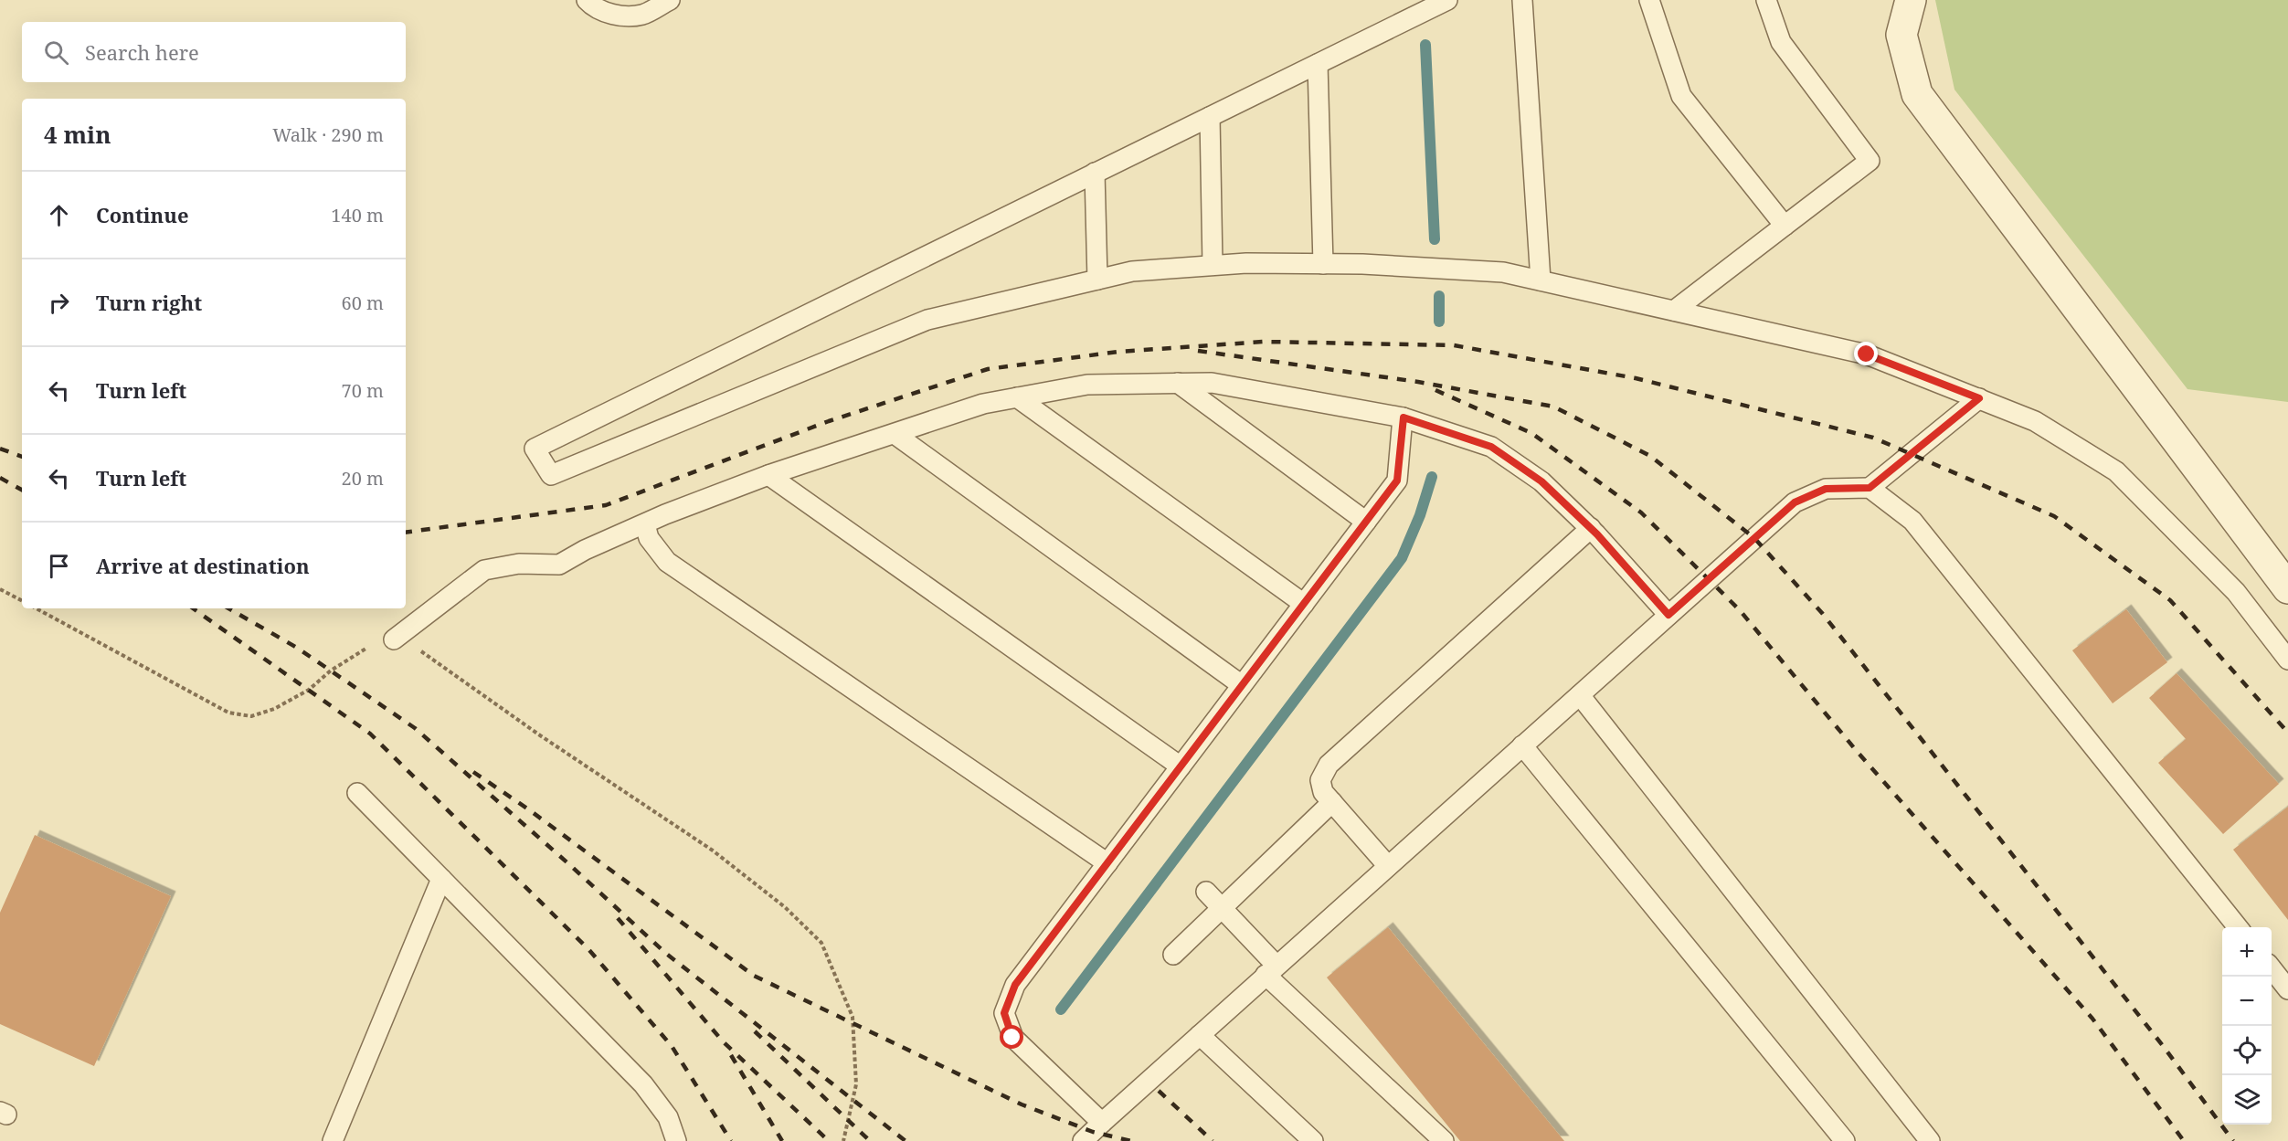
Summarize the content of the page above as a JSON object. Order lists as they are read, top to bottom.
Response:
{
  "page": {
    "search": "Search here",
    "heading": ["4 min", "Walk · 290 m"],
    "list": [
      ["Continue", "140 m"],
      ["Turn right", "60 m"],
      ["Turn left", "70 m"],
      ["Turn left", "20 m"],
      "Arrive at destination"
    ],
    "map_buttons": ["+", "−"]
  }
}
